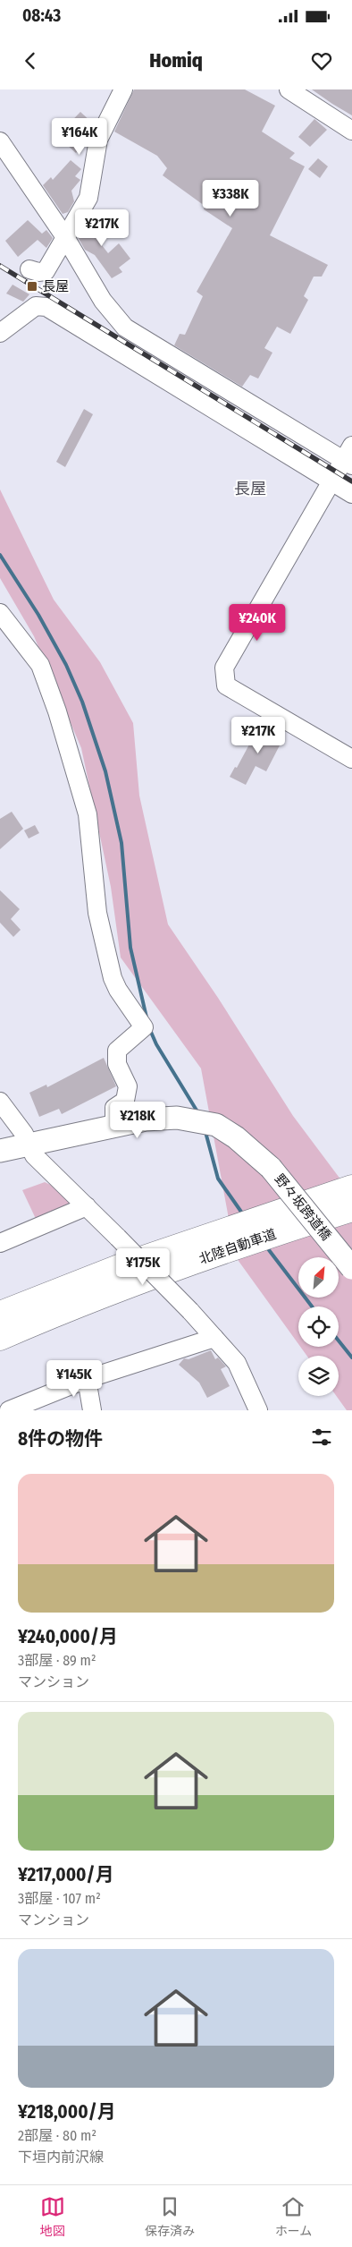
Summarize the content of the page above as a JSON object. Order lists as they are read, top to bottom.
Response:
{
  "streets": {
    "highway": ["北陸自動車道"],
    "main road": ["野々坂跨道橋"]
  },
  "districts": ["長屋"],
  "places": {
    "transit": ["長屋"]
  },
  "north": "top right",
  "page": {
    "status": "08:43",
    "header": "Homiq",
    "price": [
      "¥164K",
      "¥338K",
      "¥217K",
      "¥240K",
      "¥217K",
      "¥218K",
      "¥175K",
      "¥145K"
    ],
    "heading": "8件の物件",
    "list": [
      {
        "name": "¥240,000/月",
        "note": "3部屋 · 89 m² · マンション"
      },
      {
        "name": "¥217,000/月",
        "note": "3部屋 · 107 m² · マンション"
      },
      {
        "name": "¥218,000/月",
        "note": "2部屋 · 80 m² · 下垣内前沢線"
      }
    ],
    "tabs": ["地図", "保存済み", "ホーム"]
  }
}
